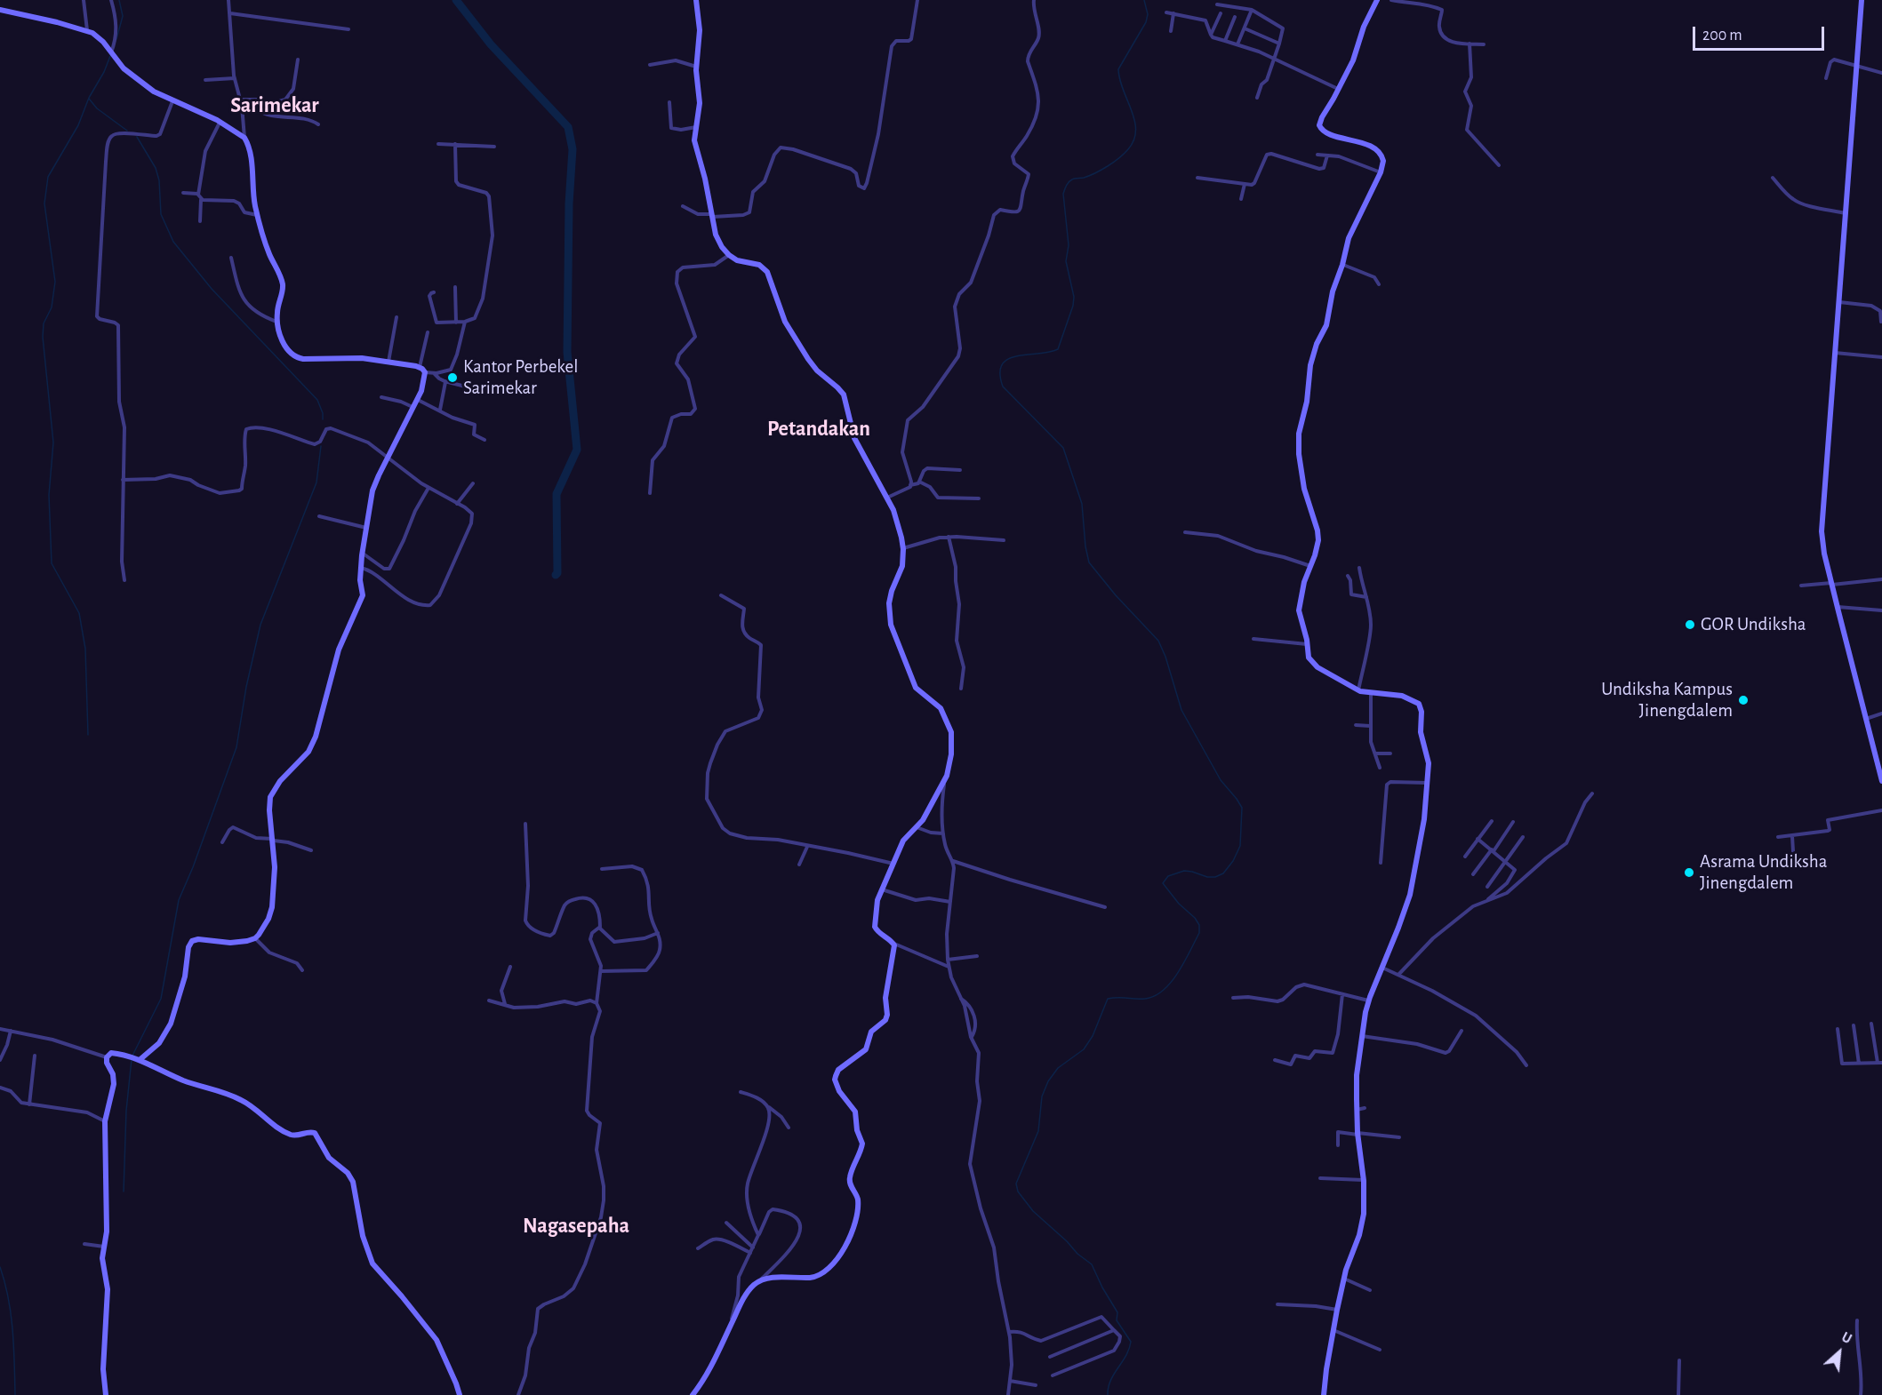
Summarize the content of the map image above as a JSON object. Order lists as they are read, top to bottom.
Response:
{
  "districts": ["Sarimekar", "Petandakan", "Nagasepaha"],
  "places": [
    "Kantor Perbekel Sarimekar",
    "GOR Undiksha",
    "Undiksha Kampus Jinengdalem",
    "Asrama Undiksha Jinengdalem"
  ],
  "scale_bar": "200 m",
  "north": "top right"
}
